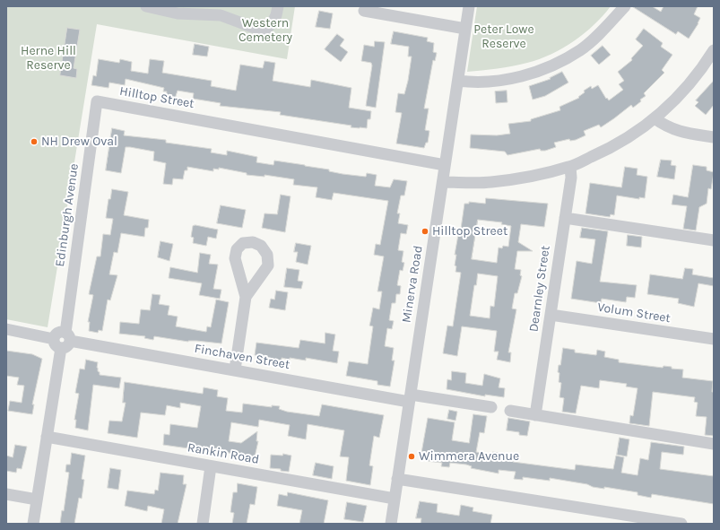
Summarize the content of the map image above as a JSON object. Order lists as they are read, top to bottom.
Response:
{
  "streets": {
    "street": [
      "Hilltop Street",
      "Edinburgh Avenue",
      "Minerva Road",
      "Dearnley Street",
      "Volum Street",
      "Finchaven Street",
      "Rankin Road"
    ]
  },
  "crossings": [
    ["Hilltop Street", "Edinburgh Avenue"],
    ["Hilltop Street", "Minerva Road"],
    ["Edinburgh Avenue", "Finchaven Street"],
    ["Minerva Road", "Finchaven Street"],
    ["Minerva Road", "Rankin Road"],
    ["Dearnley Street", "Volum Street"]
  ],
  "parks": ["Western Cemetery", "Peter Lowe Reserve", "Herne Hill Reserve"],
  "places": ["NH Drew Oval", "Hilltop Street", "Wimmera Avenue"]
}
